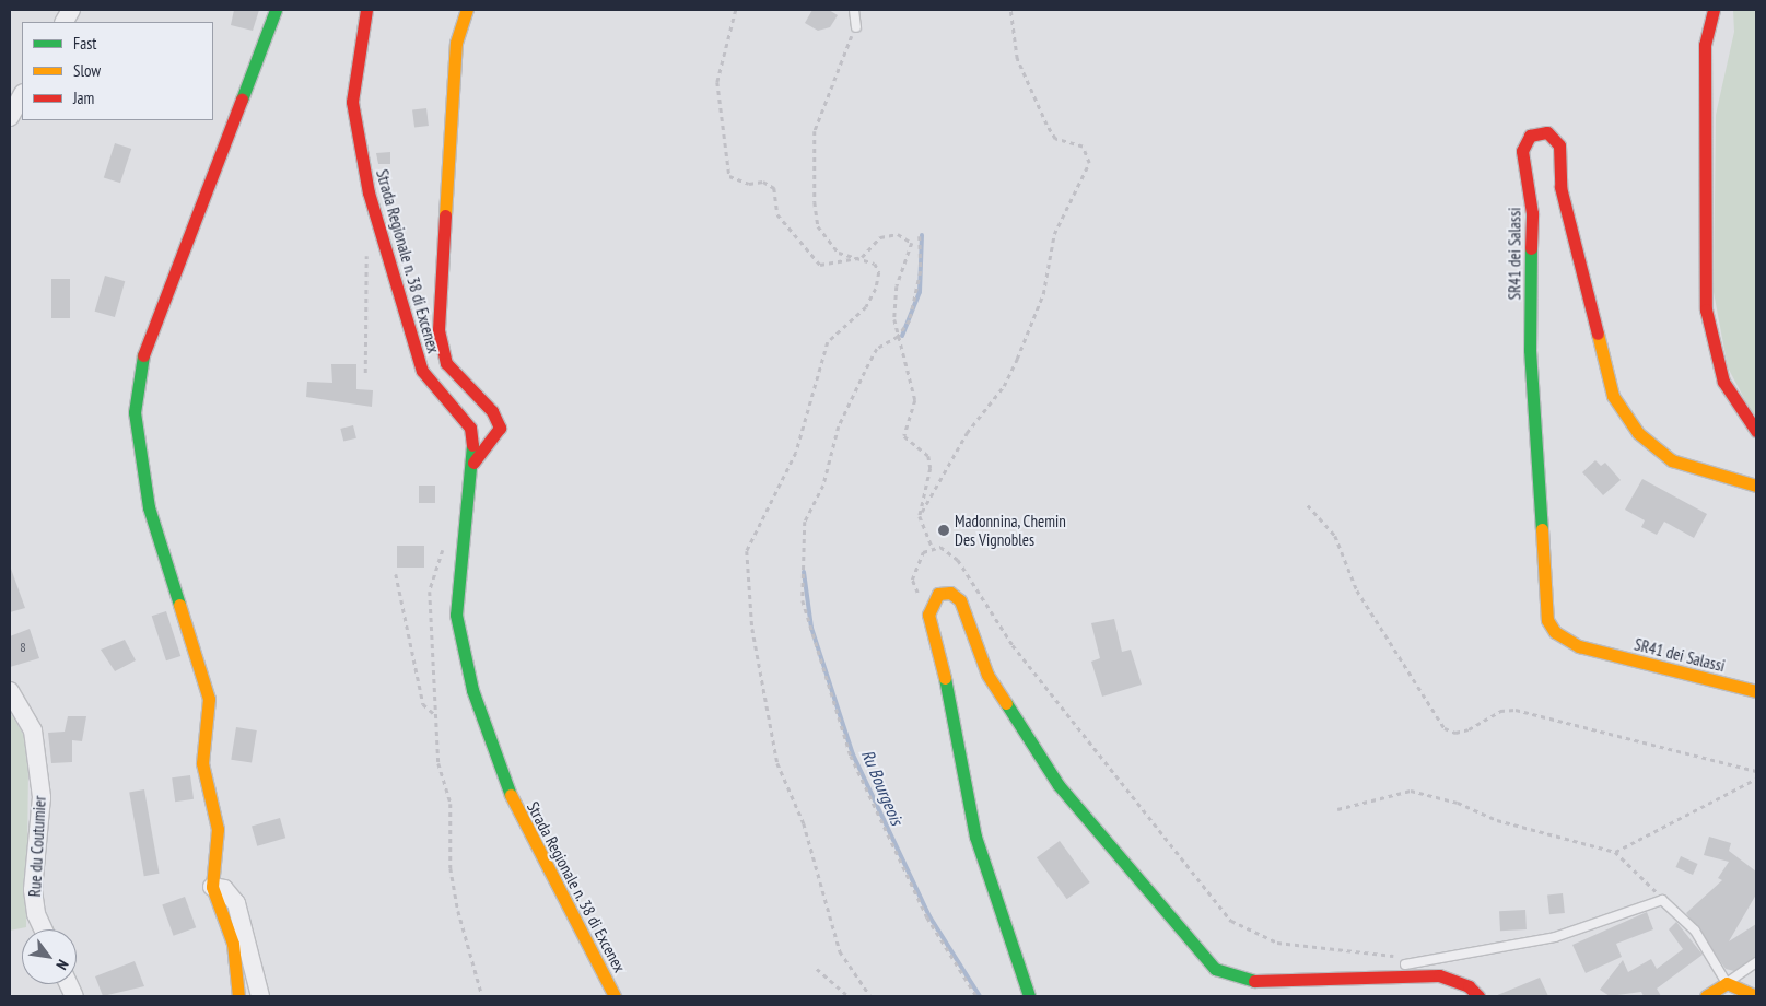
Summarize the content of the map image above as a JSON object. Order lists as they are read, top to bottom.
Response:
{
  "streets": {
    "main road": ["SR41 dei Salassi", "Strada Regionale n. 38 di Excenex"],
    "street": ["Rue du Coutumier"]
  },
  "water": ["Ru Bourgeois"],
  "places": ["Madonnina, Chemin Des Vignobles"],
  "house_numbers": ["8"],
  "legend": ["Fast", "Slow", "Jam"],
  "north": "bottom right"
}
